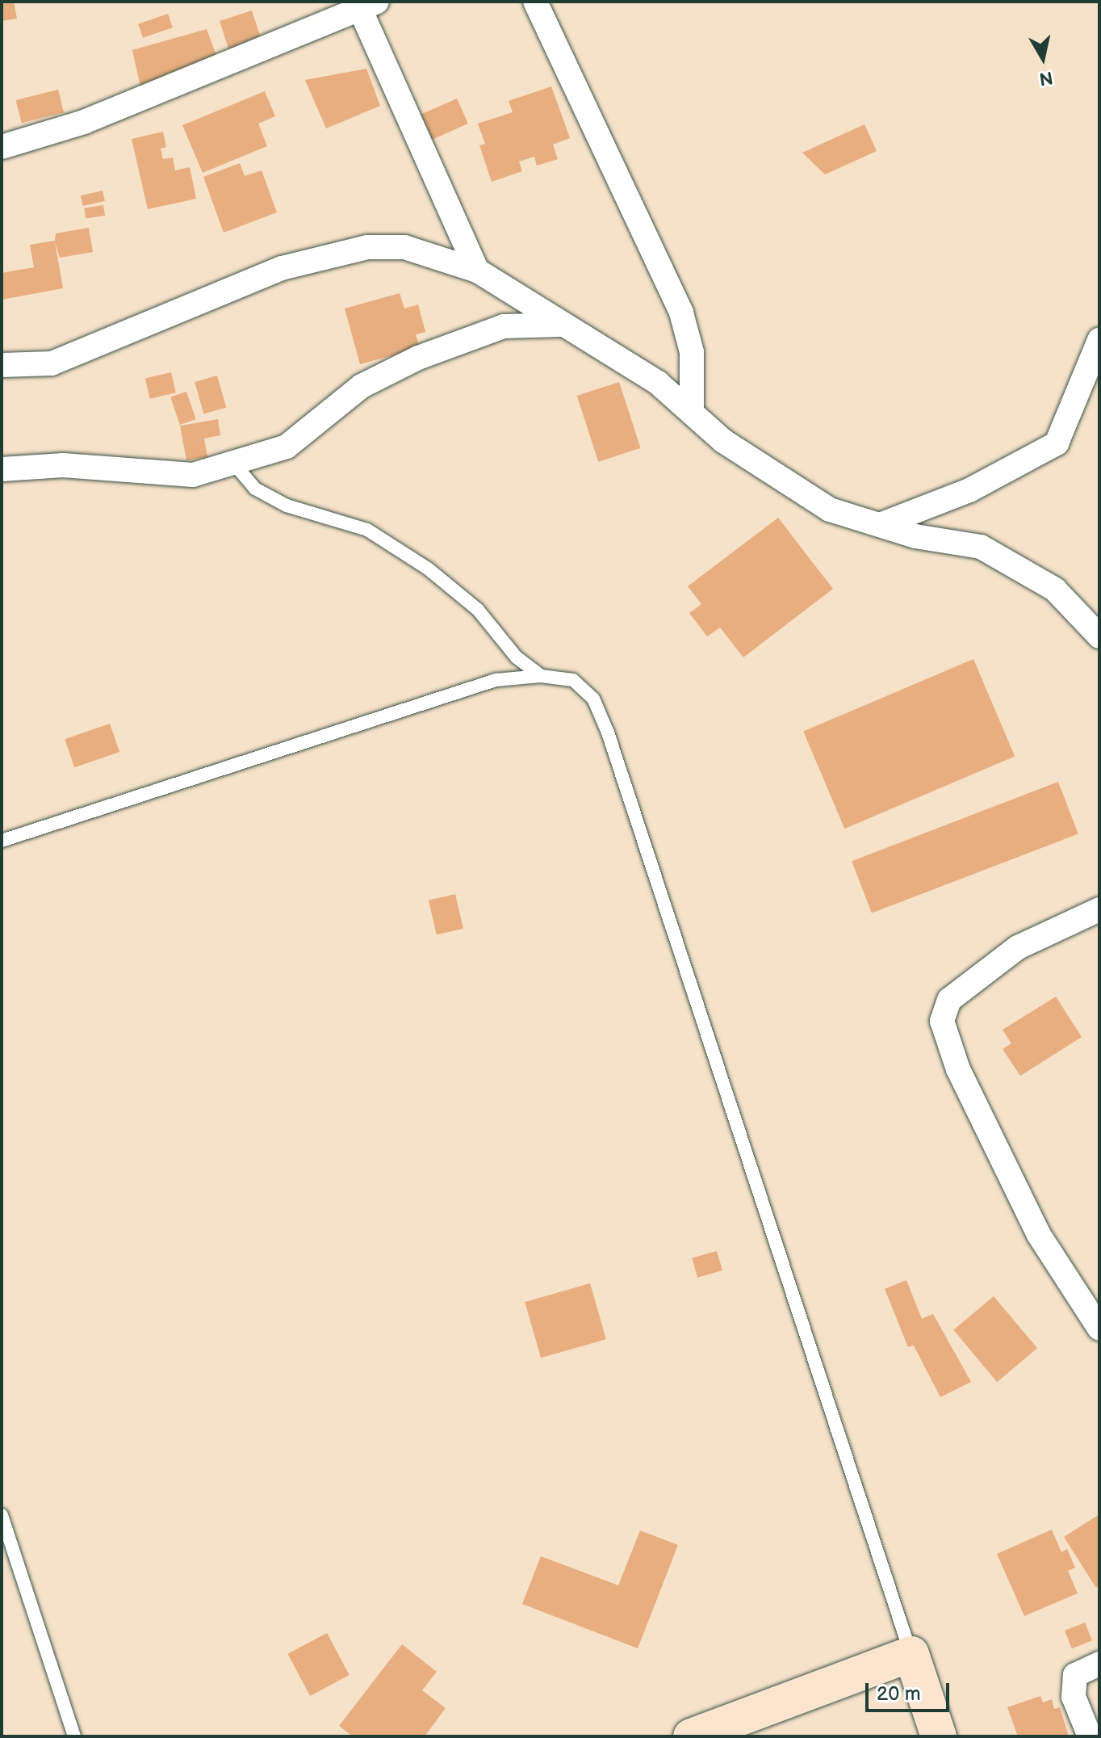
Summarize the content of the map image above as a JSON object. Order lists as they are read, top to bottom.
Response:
{
  "scale_bar": "20 m",
  "north": "bottom"
}
